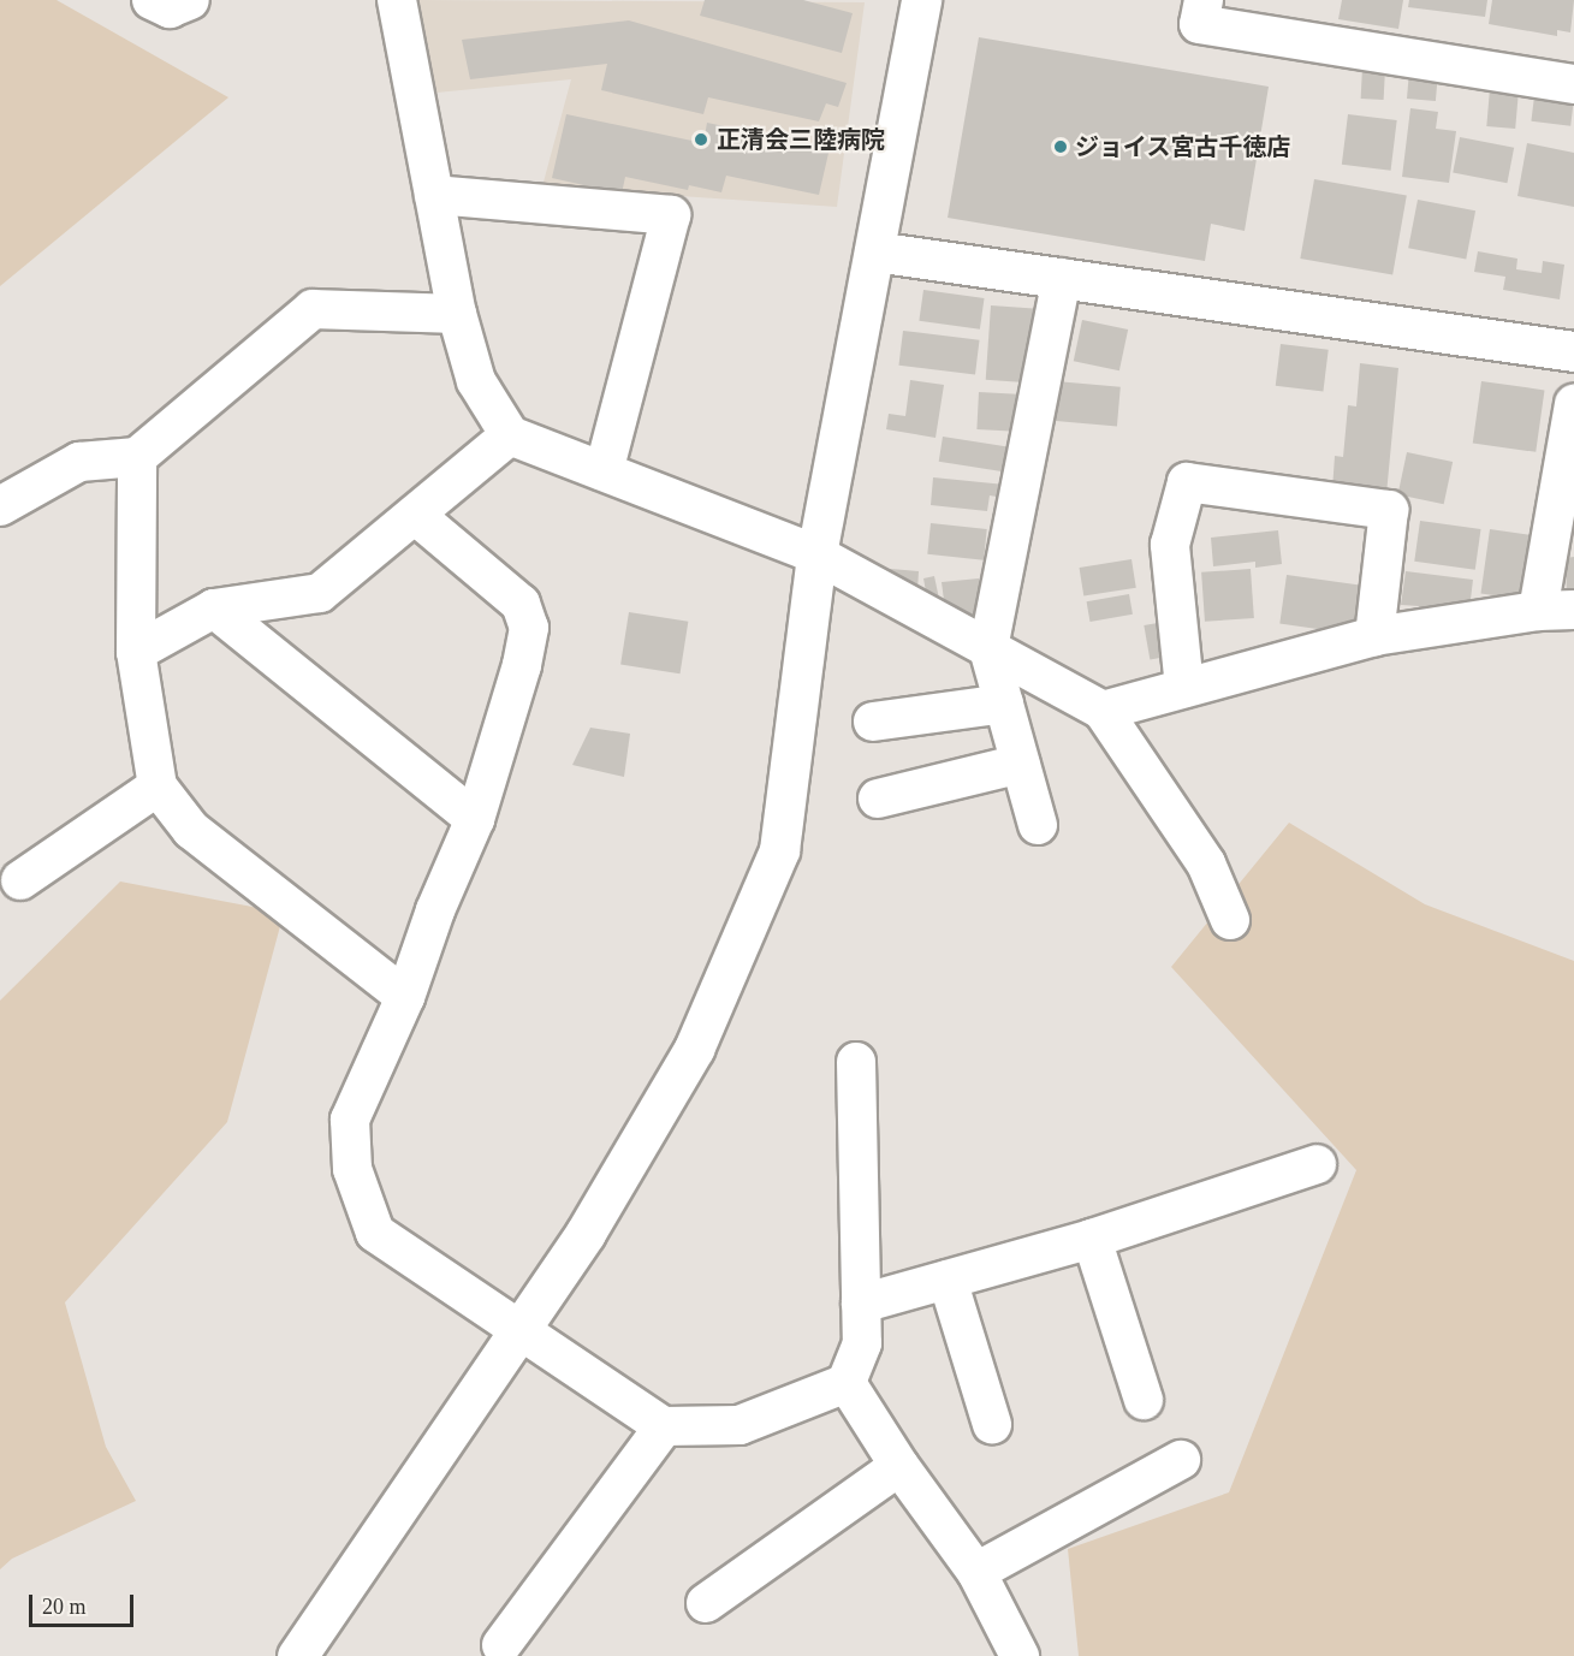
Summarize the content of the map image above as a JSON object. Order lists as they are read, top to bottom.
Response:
{
  "places": ["正清会三陸病院", "ジョイス宮古千徳店"],
  "scale_bar": "20 m"
}
